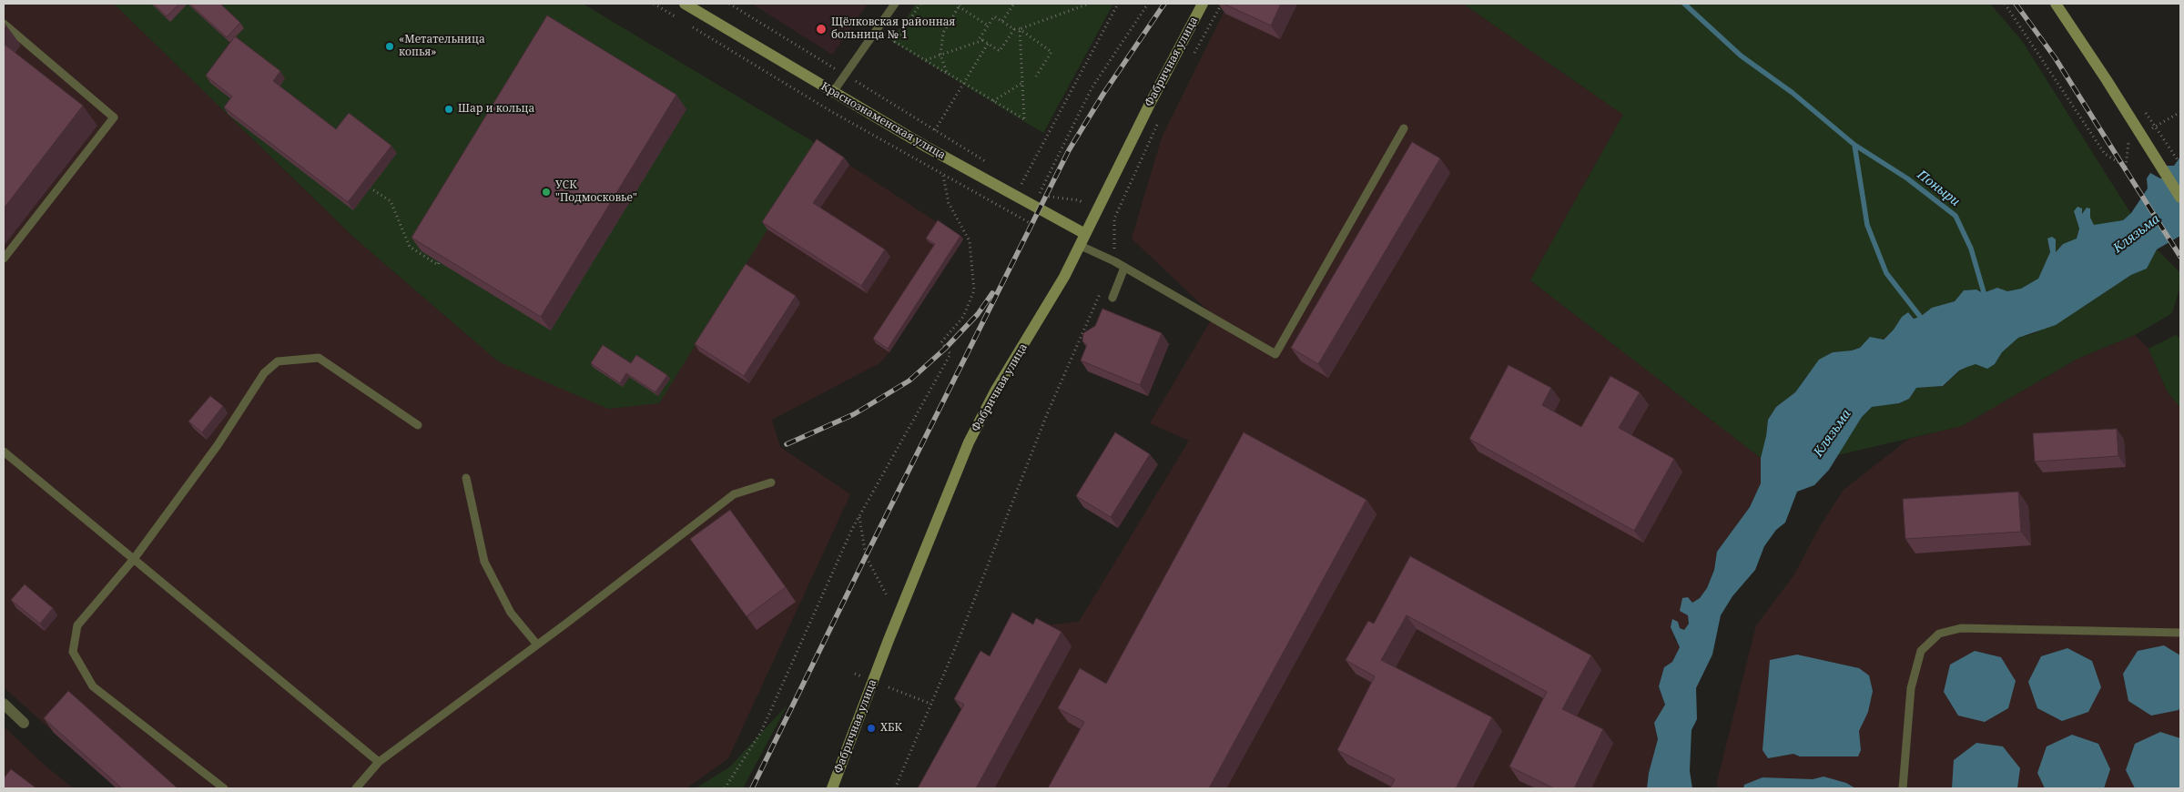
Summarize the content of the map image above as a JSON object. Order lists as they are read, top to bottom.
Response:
{
  "streets": {
    "street": ["Фабричная улица", "Краснознаменская улица"]
  },
  "crossings": [
    ["Фабричная улица", "Краснознаменская улица"]
  ],
  "water": ["Поныри", "Клязьма"],
  "places": [
    "Щёлковская районная больница № 1",
    "«Метательница копья»",
    "Шар и кольца",
    "УСК \"Подмосковье\"",
    "ХБК"
  ]
}
